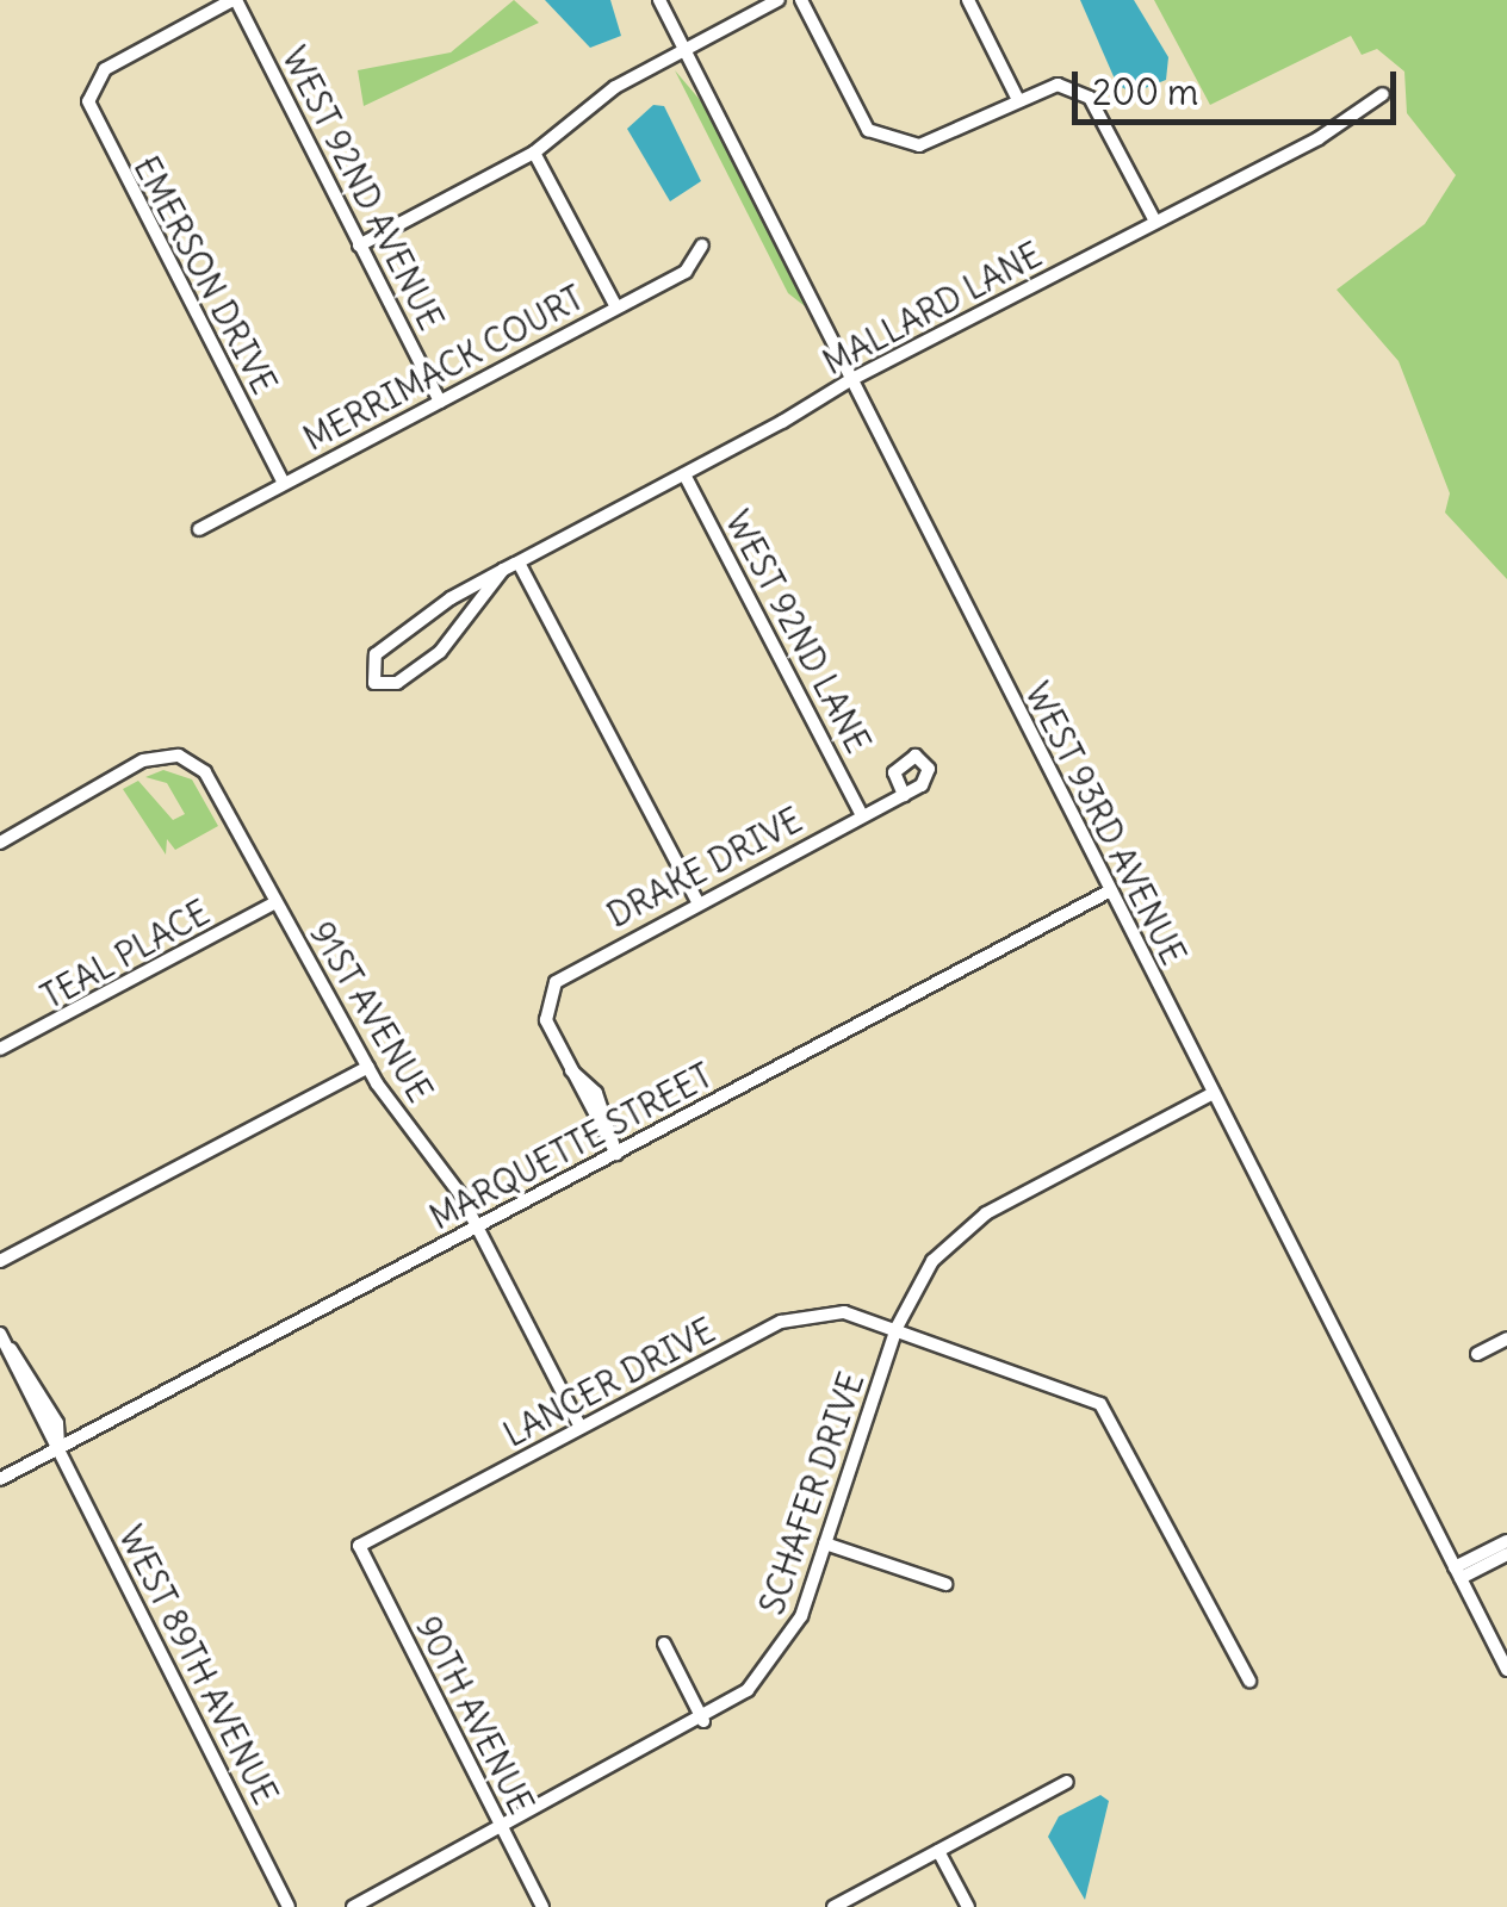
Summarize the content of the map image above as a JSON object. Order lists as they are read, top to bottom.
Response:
{
  "streets": {
    "street": [
      "WEST 92ND AVENUE",
      "EMERSON DRIVE",
      "MALLARD LANE",
      "MERRIMACK COURT",
      "WEST 92ND LANE",
      "WEST 93RD AVENUE",
      "DRAKE DRIVE",
      "TEAL PLACE",
      "91ST AVENUE",
      "MARQUETTE STREET",
      "LANCER DRIVE",
      "SCHAFER DRIVE",
      "WEST 89TH AVENUE",
      "90TH AVENUE"
    ]
  },
  "crossings": [
    ["WEST 92ND AVENUE", "EMERSON DRIVE"],
    ["WEST 92ND AVENUE", "MERRIMACK COURT"],
    ["EMERSON DRIVE", "MERRIMACK COURT"],
    ["MALLARD LANE", "WEST 92ND LANE"],
    ["MALLARD LANE", "WEST 93RD AVENUE"],
    ["WEST 92ND LANE", "DRAKE DRIVE"],
    ["WEST 93RD AVENUE", "MARQUETTE STREET"],
    ["WEST 93RD AVENUE", "SCHAFER DRIVE"],
    ["DRAKE DRIVE", "MARQUETTE STREET"],
    ["TEAL PLACE", "91ST AVENUE"],
    ["91ST AVENUE", "MARQUETTE STREET"],
    ["91ST AVENUE", "LANCER DRIVE"],
    ["MARQUETTE STREET", "WEST 89TH AVENUE"],
    ["LANCER DRIVE", "SCHAFER DRIVE"],
    ["LANCER DRIVE", "90TH AVENUE"],
    ["SCHAFER DRIVE", "90TH AVENUE"]
  ],
  "scale_bar": "200 m"
}
